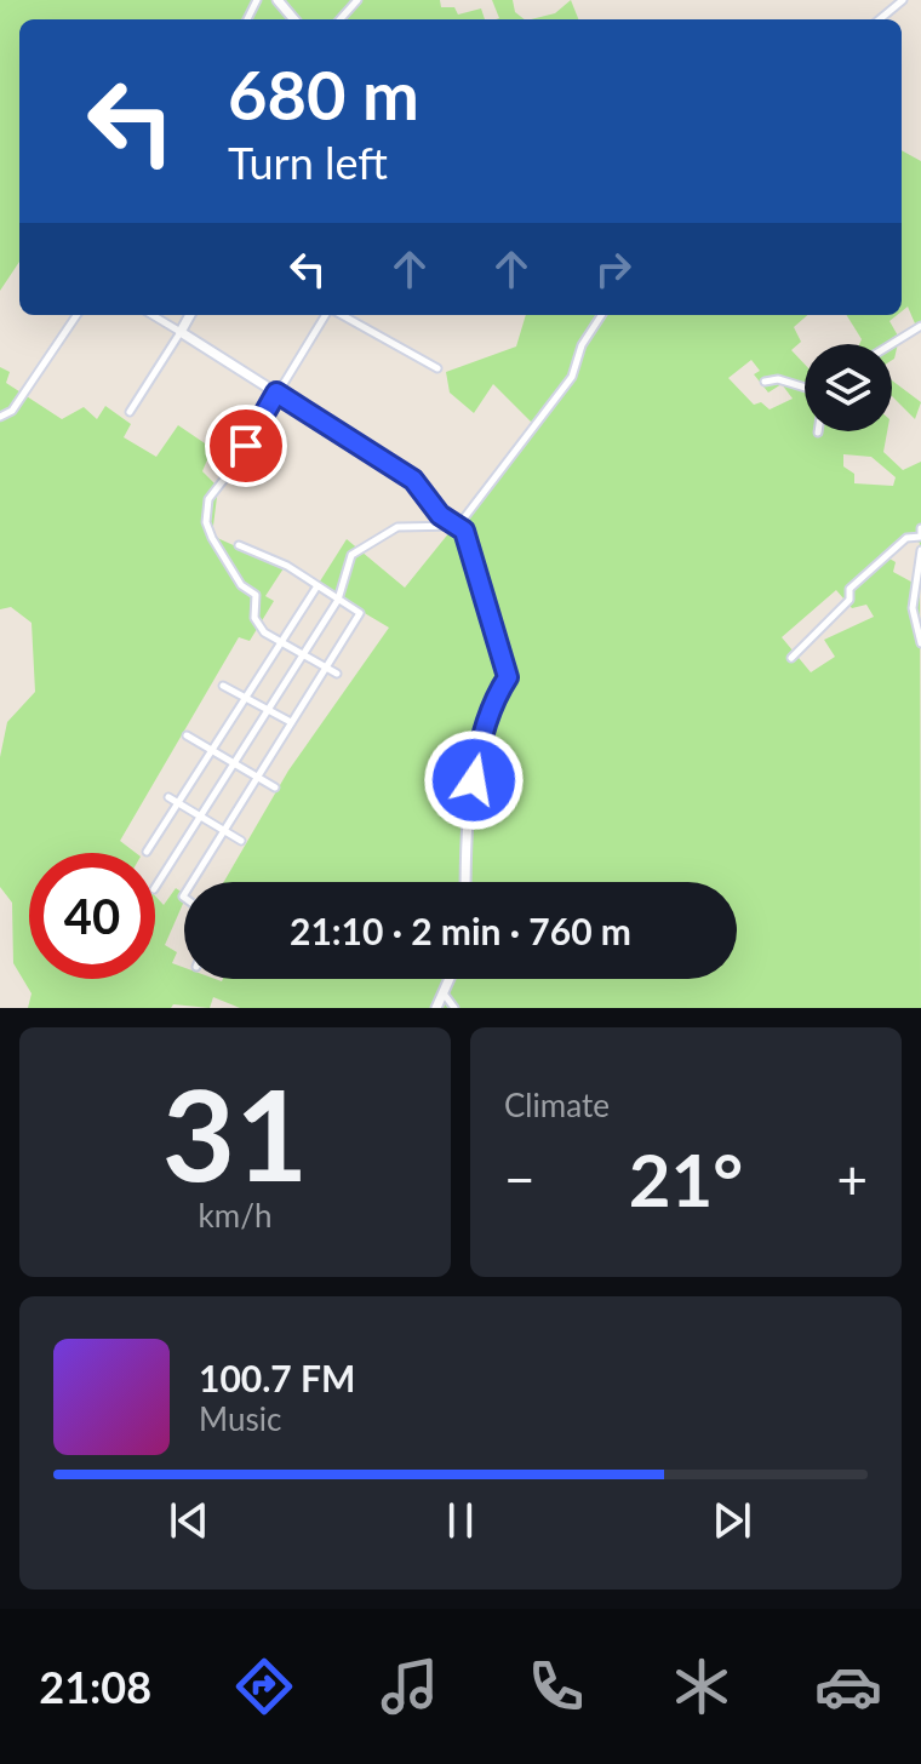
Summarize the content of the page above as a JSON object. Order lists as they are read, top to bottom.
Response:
{
  "page": {
    "turn": ["680 m", "Turn left"],
    "limit": "40",
    "trip": "21:10 · 2 min · 760 m",
    "tile": [
      ["31", "km/h"],
      "Climate"
    ],
    "heat": ["−", "21°", "+"],
    "song": ["100.7 FM", "Music"],
    "tabs": "21:08"
  }
}
